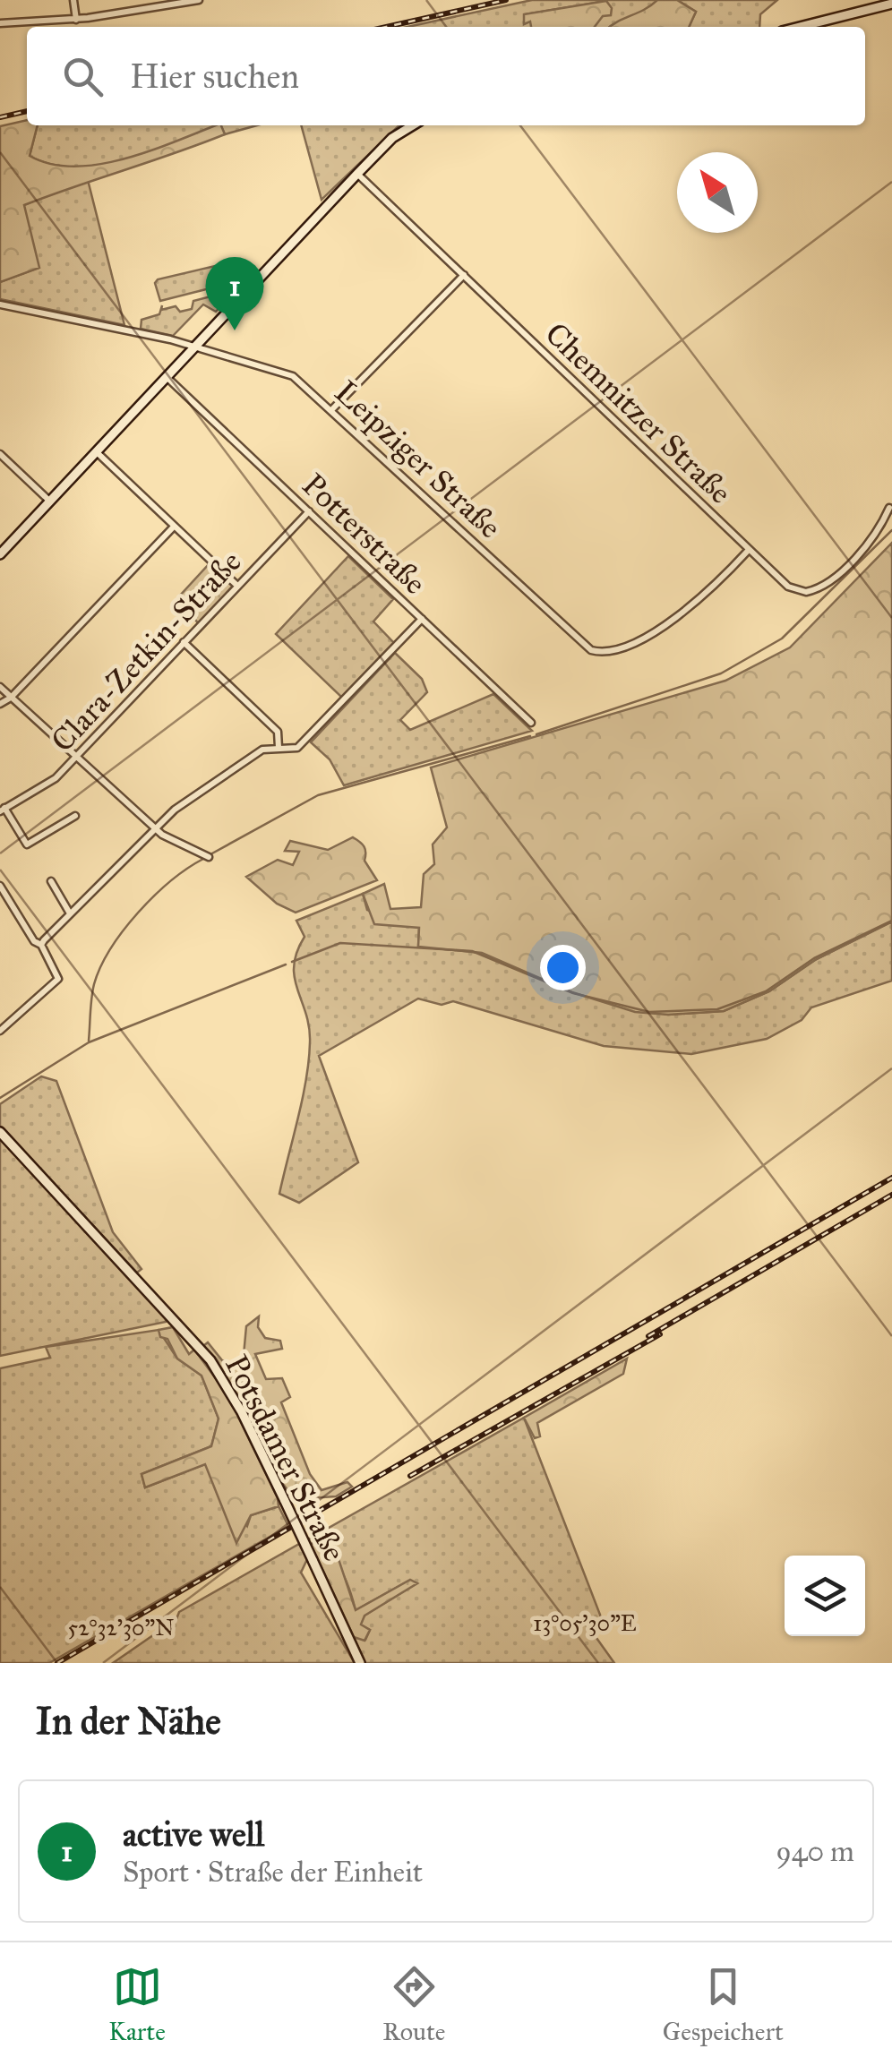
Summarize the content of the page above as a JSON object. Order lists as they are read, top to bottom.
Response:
{
  "streets": {
    "street": [
      "Chemnitzer Straße",
      "Leipziger Straße",
      "Potterstraße",
      "Clara-Zetkin-Straße",
      "Potsdamer Straße"
    ]
  },
  "crossings": [
    ["Chemnitzer Straße", "Leipziger Straße"],
    ["Potterstraße", "Clara-Zetkin-Straße"]
  ],
  "north": "top left",
  "page": {
    "search": "Hier suchen",
    "pins": "1",
    "heading": "In der Nähe",
    "list": [
      {
        "mark": "1",
        "name": "active well",
        "note": "Sport · Straße der Einheit",
        "value": "940 m"
      }
    ],
    "nav": ["Karte", "Route", "Gespeichert"]
  },
  "coordinates": ["13°05'30\"E", "52°32'30\"N"]
}
